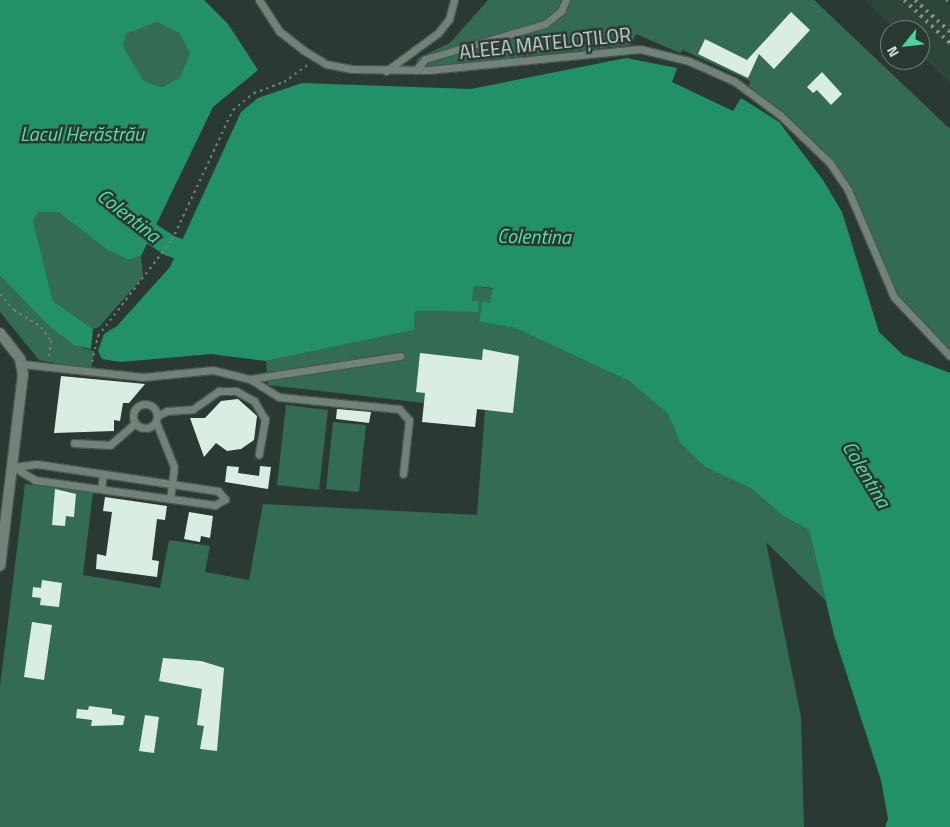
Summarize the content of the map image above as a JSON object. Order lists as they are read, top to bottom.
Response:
{
  "streets": {
    "lane": ["ALEEA MATELOȚILOR"]
  },
  "water": ["Lacul Herăstrău", "Colentina"],
  "north": "bottom left"
}
